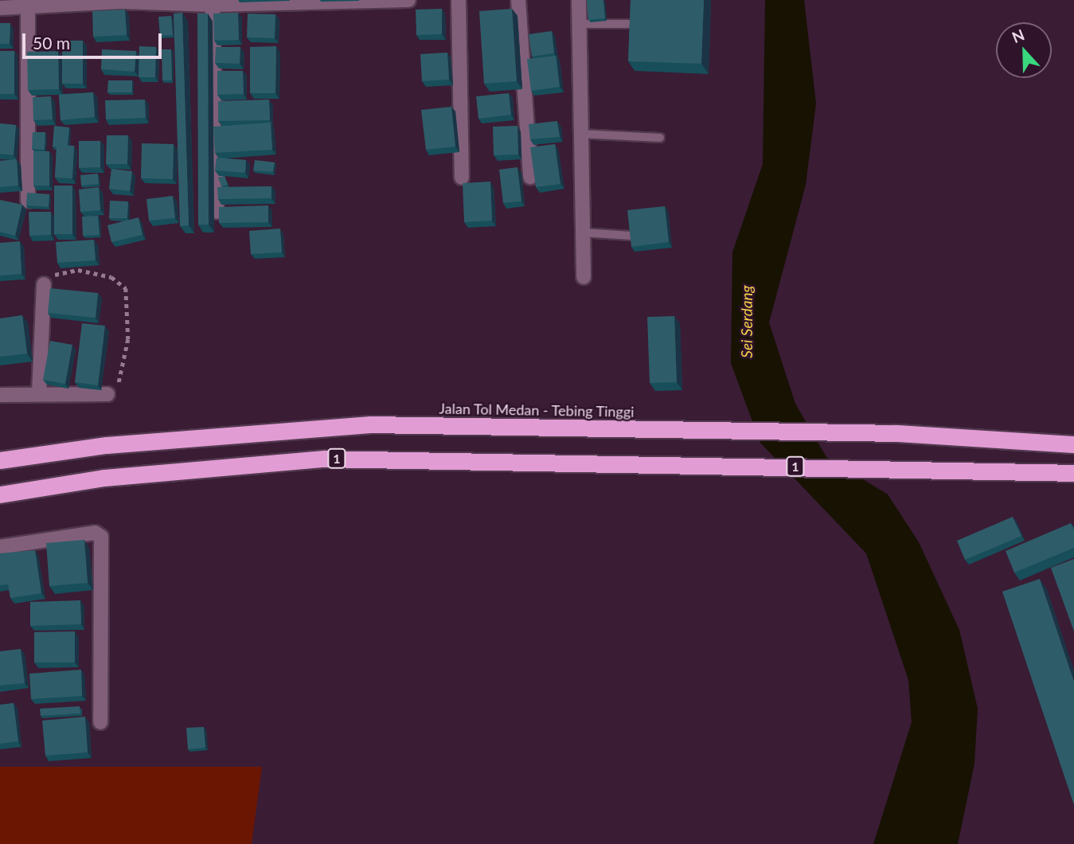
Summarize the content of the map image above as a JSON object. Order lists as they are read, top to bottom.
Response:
{
  "streets": {
    "highway": ["Jalan Tol Medan - Tebing Tinggi", "1"]
  },
  "water": ["Sei Serdang"],
  "scale_bar": "50 m",
  "north": "top"
}
